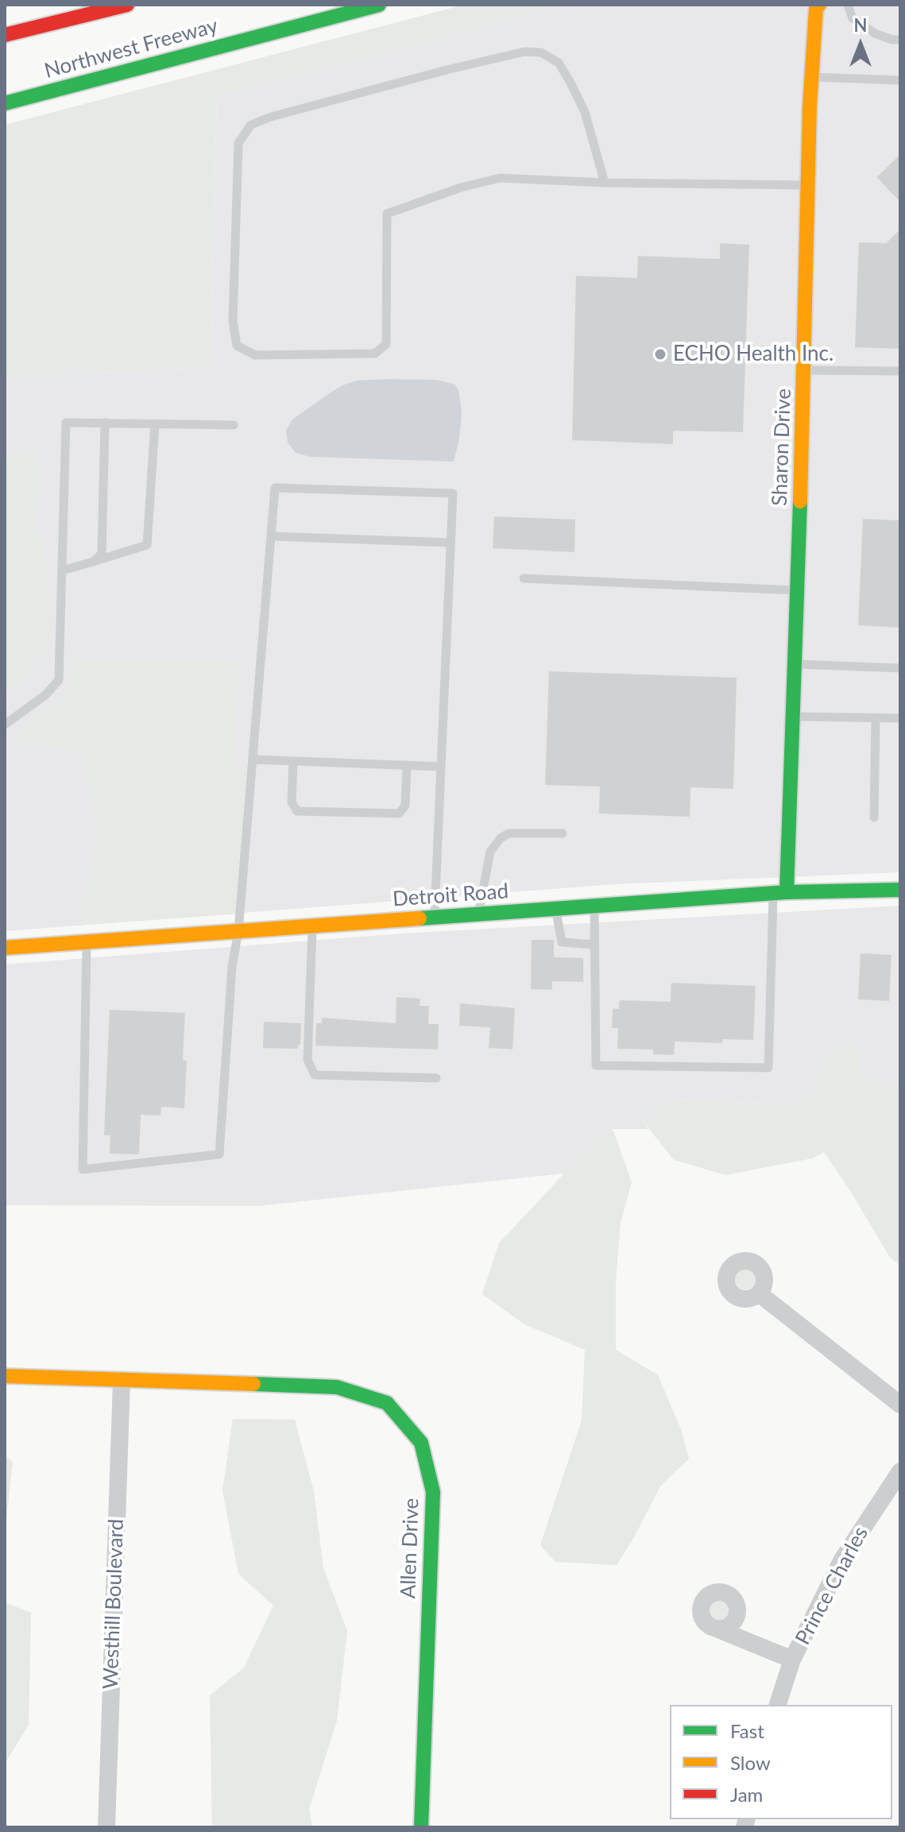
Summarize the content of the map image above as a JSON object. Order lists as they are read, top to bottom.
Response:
{
  "streets": {
    "main road": [
      "Northwest Freeway",
      "Sharon Drive",
      "Detroit Road",
      "Allen Drive"
    ],
    "street": ["Prince Charles", "Westhill Boulevard"]
  },
  "crossings": [
    ["Sharon Drive", "Detroit Road"],
    ["Allen Drive", "Westhill Boulevard"]
  ],
  "places": ["ECHO Health Inc."],
  "legend": ["Fast", "Slow", "Jam"],
  "north": "top"
}
